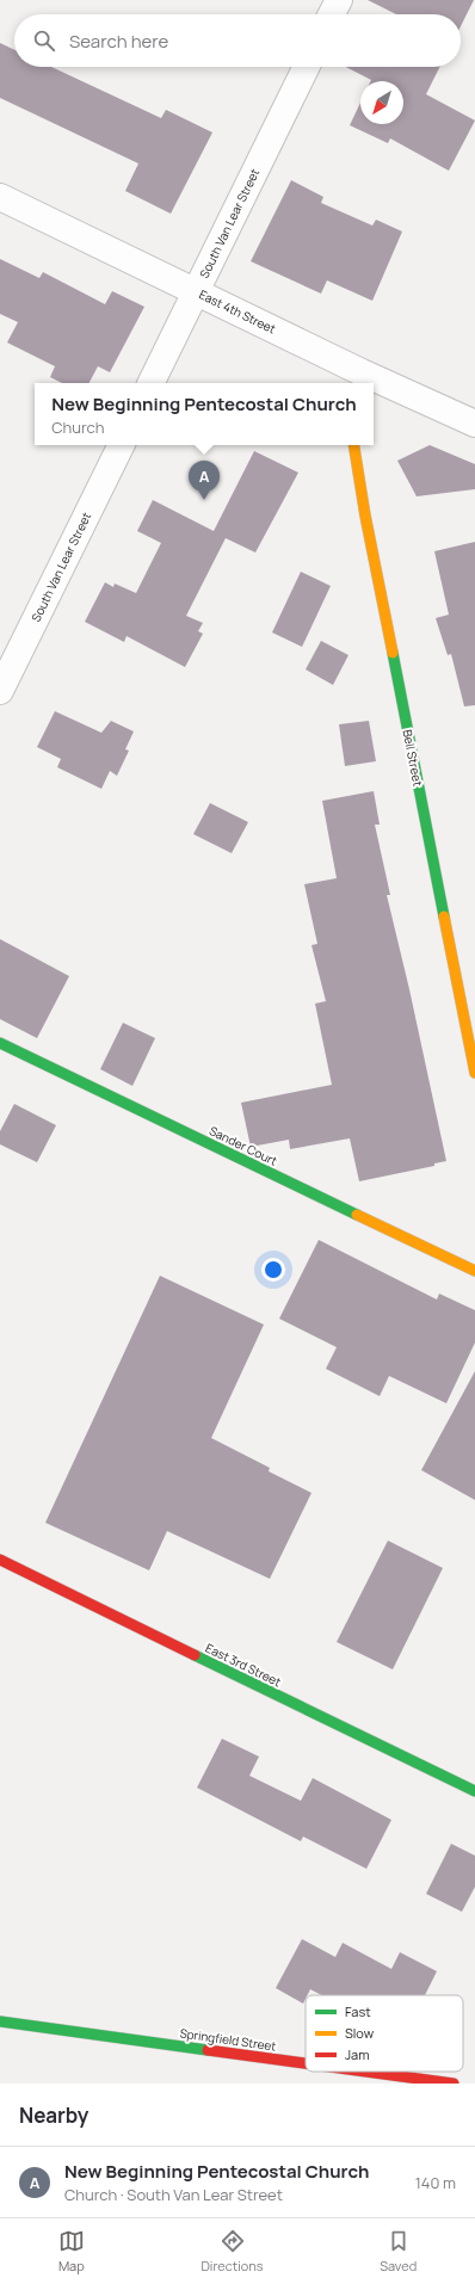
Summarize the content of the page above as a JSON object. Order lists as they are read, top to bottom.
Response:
{
  "streets": {
    "street": [
      "South Van Lear Street",
      "East 4th Street",
      "Bell Street",
      "Sander Court",
      "East 3rd Street",
      "Springfield Street"
    ]
  },
  "crossings": [
    ["South Van Lear Street", "East 4th Street"]
  ],
  "legend": ["Fast", "Slow", "Jam"],
  "north": "bottom left",
  "page": {
    "search": "Search here",
    "popup": ["New Beginning Pentecostal Church", "Church"],
    "pins": "A",
    "heading": "Nearby",
    "list": [
      {
        "mark": "A",
        "name": "New Beginning Pentecostal Church",
        "note": "Church · South Van Lear Street",
        "value": "140 m"
      }
    ],
    "nav": ["Map", "Directions", "Saved"]
  }
}
